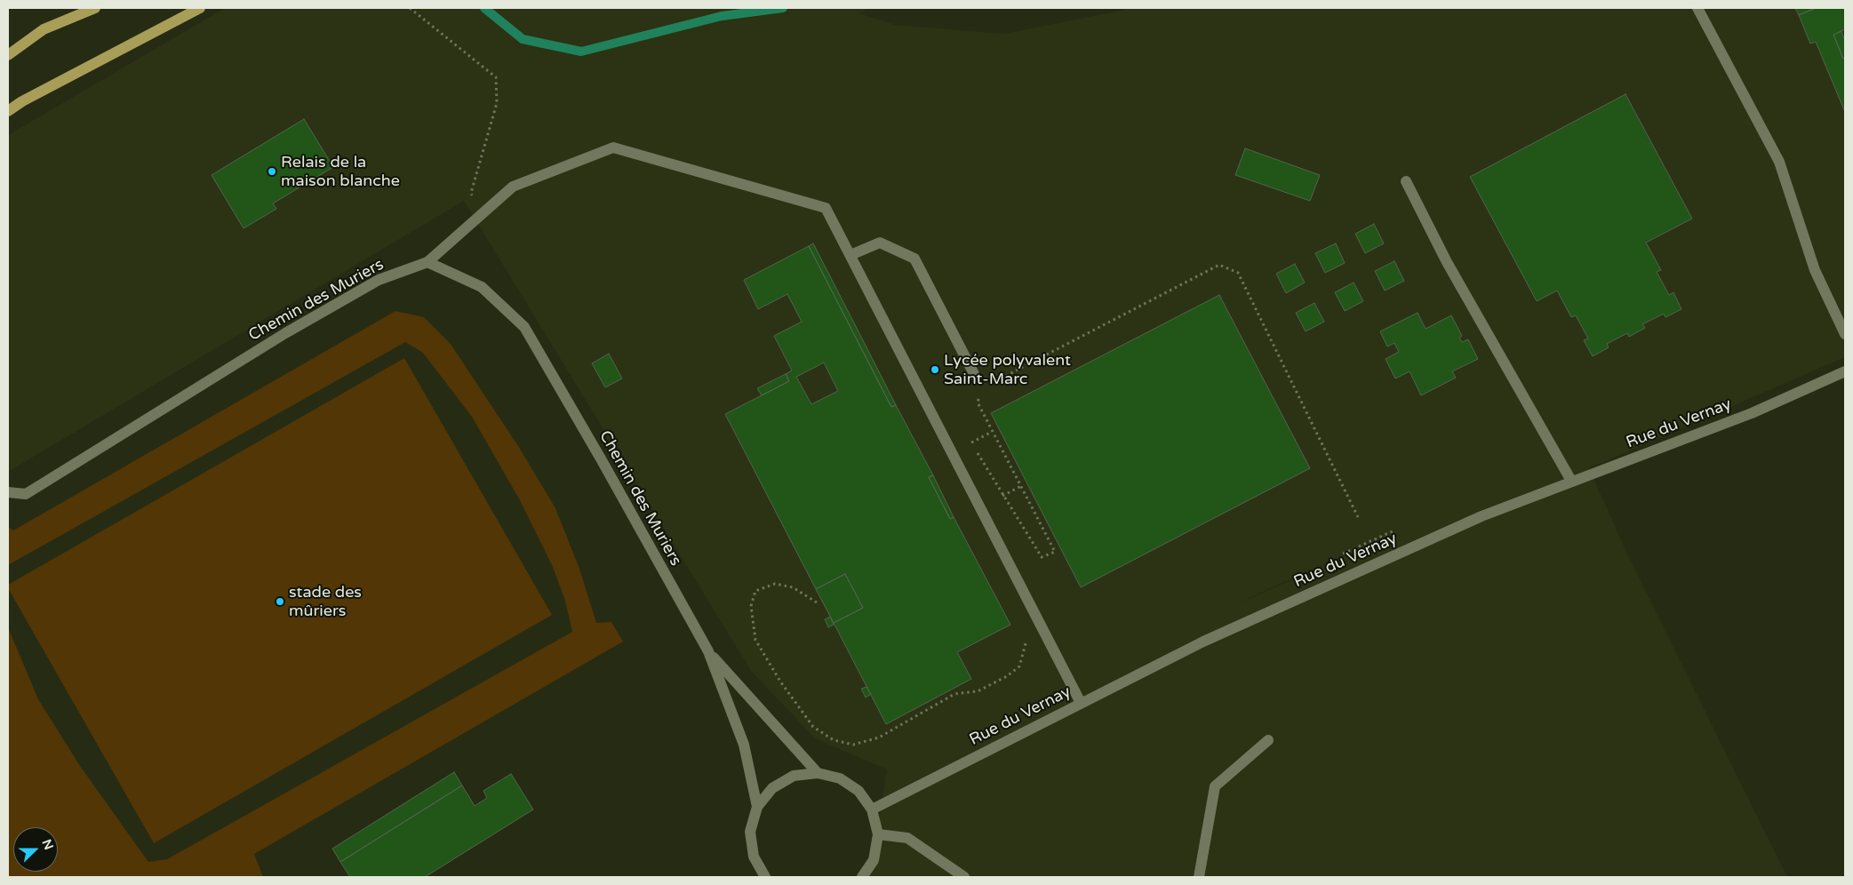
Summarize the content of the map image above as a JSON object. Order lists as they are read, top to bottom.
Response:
{
  "streets": {
    "street": ["Chemin des Muriers", "Rue du Vernay"]
  },
  "places": ["Relais de la maison blanche", "Lycée polyvalent Saint-Marc", "stade des mûriers"],
  "north": "right"
}
